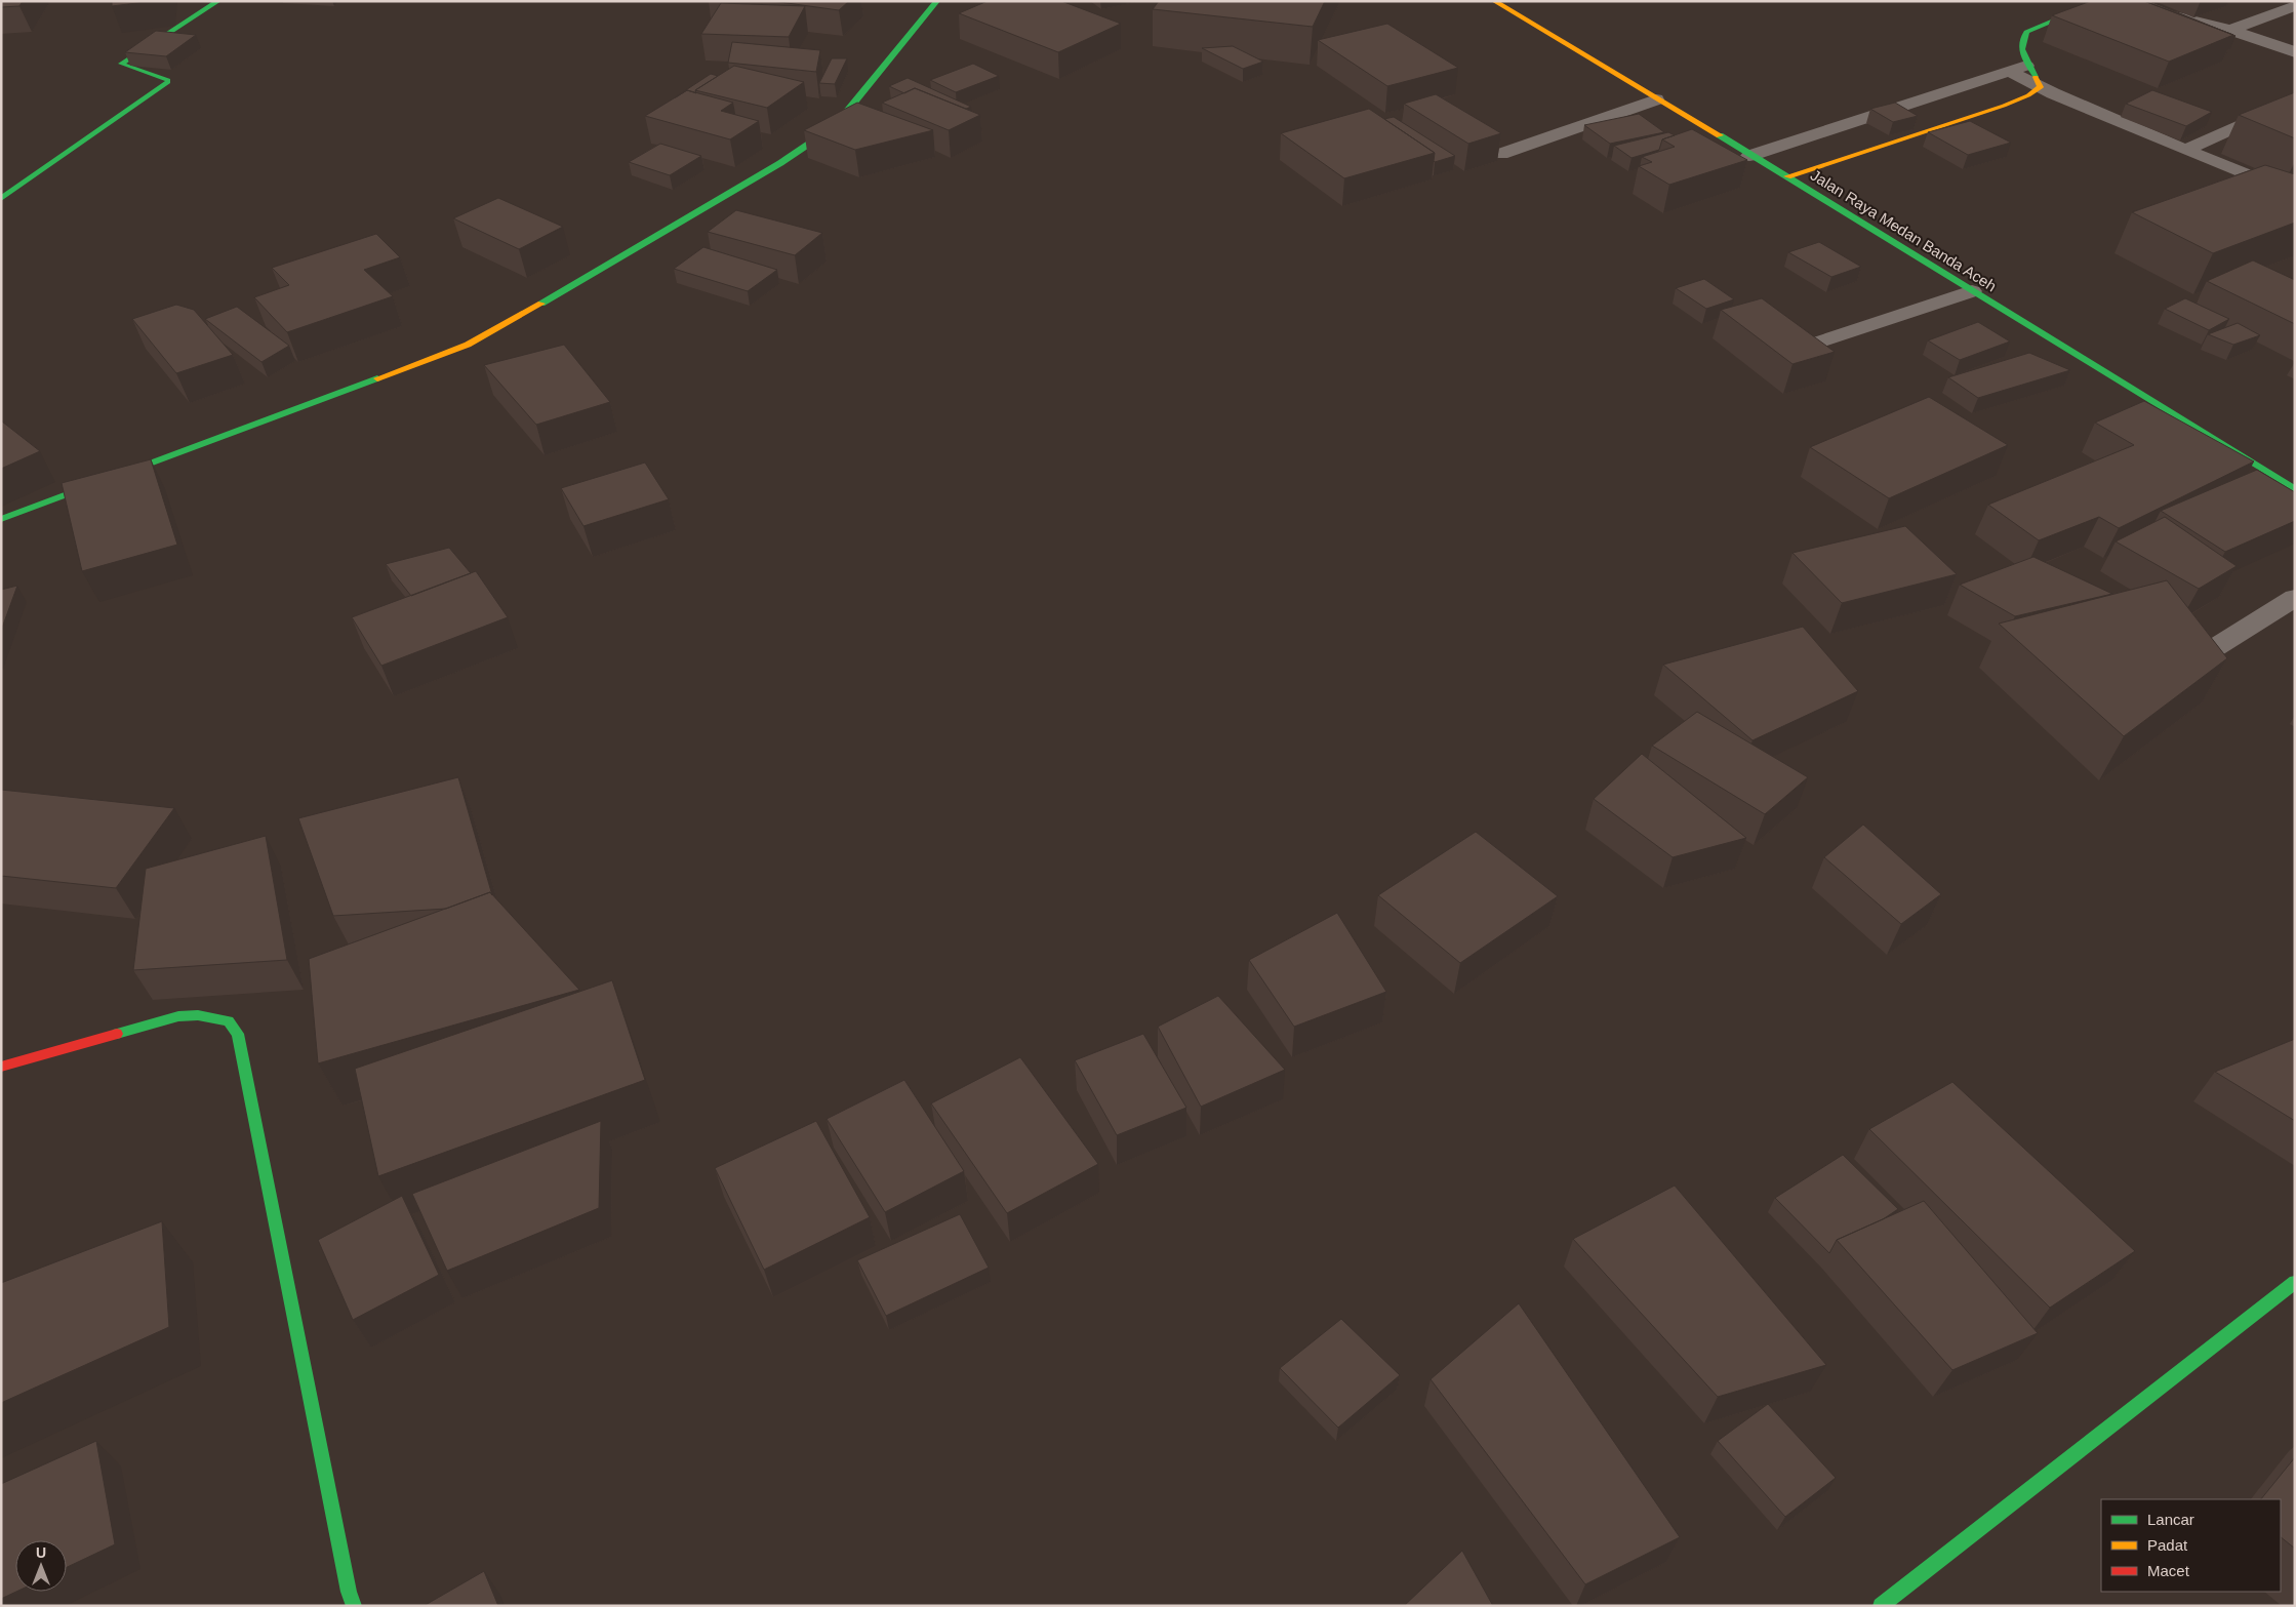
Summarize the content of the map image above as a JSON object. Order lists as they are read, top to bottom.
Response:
{
  "streets": {
    "main road": ["Jalan Raya Medan Banda Aceh"]
  },
  "legend": ["Lancar", "Padat", "Macet"],
  "north": "top"
}
